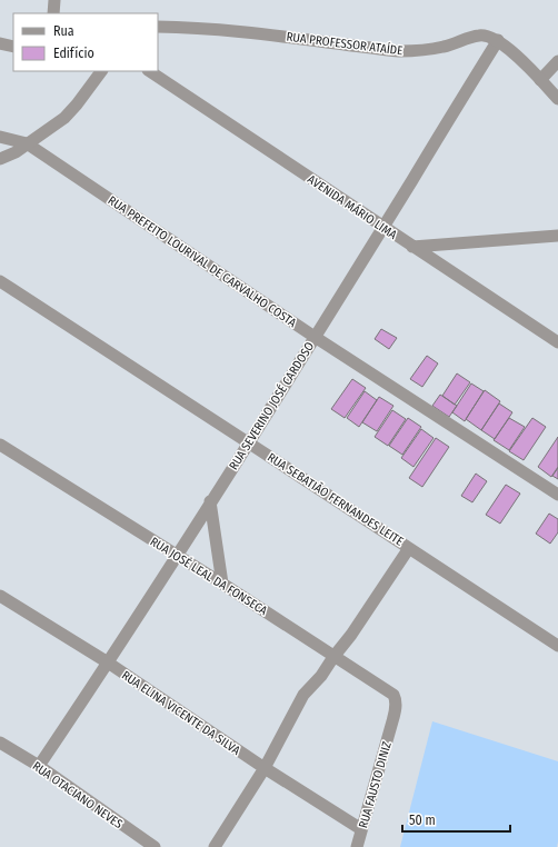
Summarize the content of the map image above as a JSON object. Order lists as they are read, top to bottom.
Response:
{
  "streets": {
    "street": [
      "RUA PROFESSOR ATAÍDE",
      "AVENIDA MÁRIO LIMA",
      "RUA PREFEITO LOURIVAL DE CARVALHO COSTA",
      "RUA SEVERINO JOSÉ CARDOSO",
      "RUA SEBATIÃO FERNANDES LEITE",
      "RUA JOSÉ LEAL DA FONSECA",
      "RUA ELINA VICENTE DA SILVA",
      "RUA FAUSTO DINIZ",
      "RUA OTACIANO NEVES"
    ]
  },
  "crossings": [
    ["RUA PROFESSOR ATAÍDE", "RUA SEVERINO JOSÉ CARDOSO"],
    ["AVENIDA MÁRIO LIMA", "RUA SEVERINO JOSÉ CARDOSO"],
    ["RUA PREFEITO LOURIVAL DE CARVALHO COSTA", "RUA SEVERINO JOSÉ CARDOSO"],
    ["RUA SEVERINO JOSÉ CARDOSO", "RUA SEBATIÃO FERNANDES LEITE"],
    ["RUA SEVERINO JOSÉ CARDOSO", "RUA JOSÉ LEAL DA FONSECA"],
    ["RUA SEVERINO JOSÉ CARDOSO", "RUA ELINA VICENTE DA SILVA"],
    ["RUA SEVERINO JOSÉ CARDOSO", "RUA OTACIANO NEVES"],
    ["RUA JOSÉ LEAL DA FONSECA", "RUA FAUSTO DINIZ"],
    ["RUA ELINA VICENTE DA SILVA", "RUA FAUSTO DINIZ"]
  ],
  "legend": ["Rua", "Edifício"],
  "scale_bar": "50 m"
}
